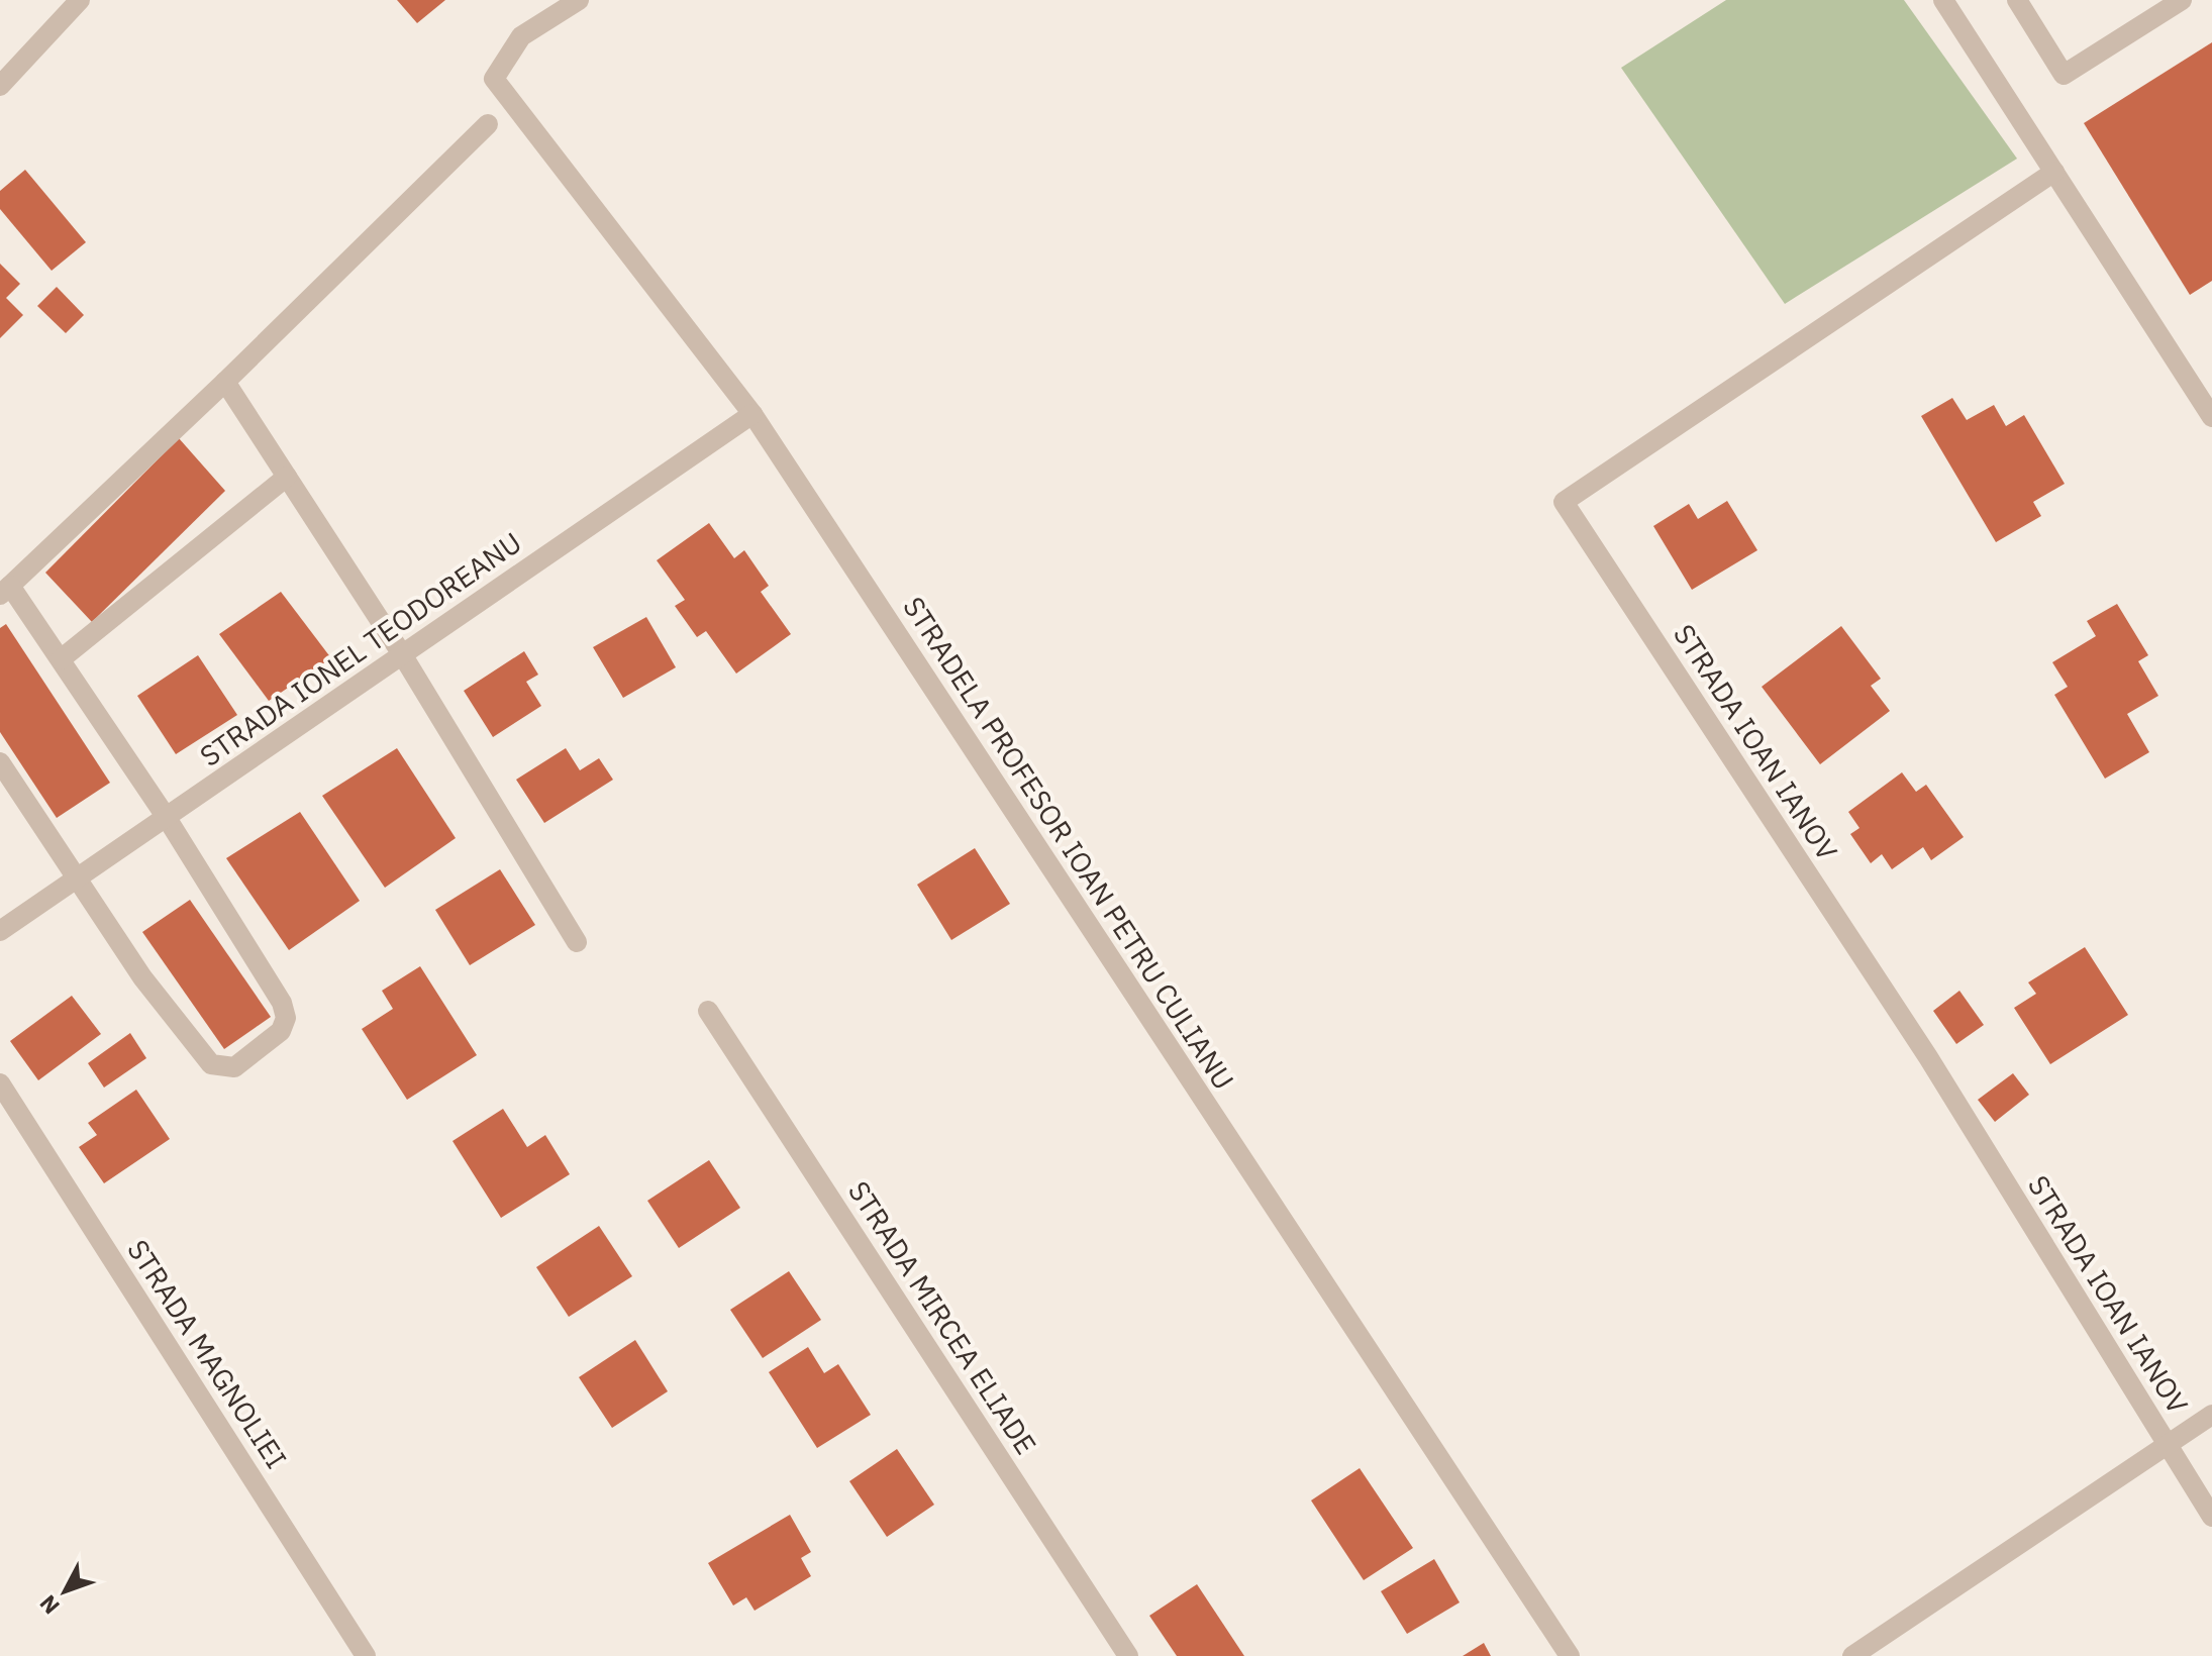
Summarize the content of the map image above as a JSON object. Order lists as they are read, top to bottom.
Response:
{
  "streets": {
    "street": [
      "STRADA IONEL TEODOREANU",
      "STRADA IOAN IANOV",
      "STRADELA PROFESOR IOAN PETRU CULIANU",
      "STRADA MIRCEA ELIADE",
      "STRADA MAGNOLIEI"
    ]
  },
  "crossings": [
    ["STRADA IONEL TEODOREANU", "STRADELA PROFESOR IOAN PETRU CULIANU"]
  ],
  "north": "bottom left"
}
